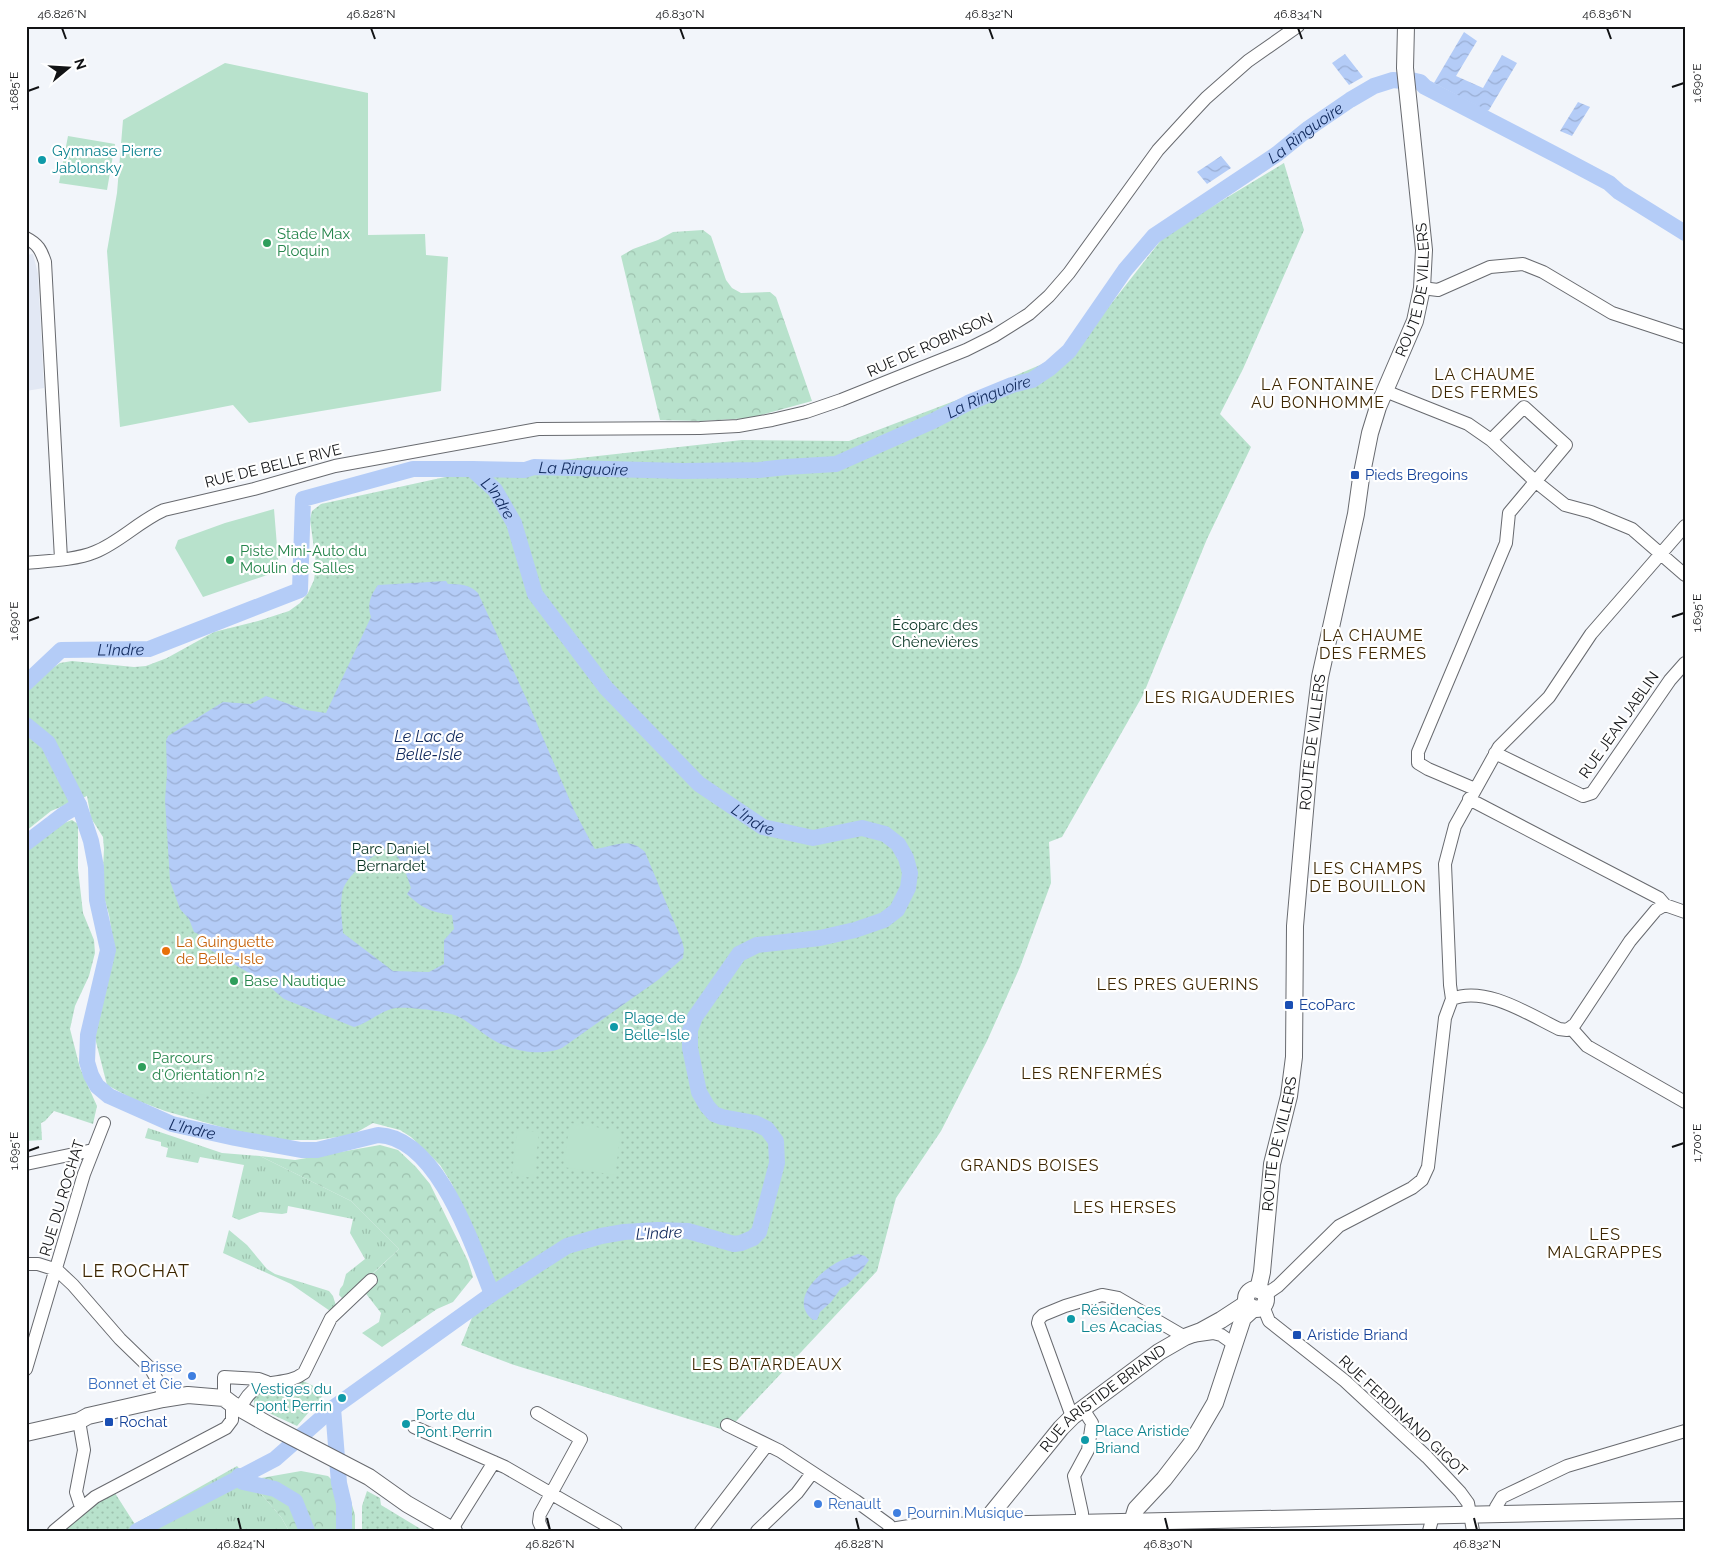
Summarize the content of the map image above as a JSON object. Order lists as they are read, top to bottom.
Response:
{
  "streets": {
    "main road": ["ROUTE DE VILLERS", "RUE ARISTIDE BRIAND"],
    "street": [
      "RUE DE ROBINSON",
      "RUE DE BELLE RIVE",
      "RUE JEAN JABLIN",
      "RUE DU ROCHAT",
      "RUE FERDINAND GIGOT"
    ]
  },
  "crossings": [
    ["ROUTE DE VILLERS", "RUE ARISTIDE BRIAND"],
    ["ROUTE DE VILLERS", "RUE FERDINAND GIGOT"],
    ["RUE DE ROBINSON", "RUE DE BELLE RIVE"],
    ["RUE ARISTIDE BRIAND", "RUE FERDINAND GIGOT"]
  ],
  "districts": [
    "LA CHAUME DES FERMES",
    "LA FONTAINE AU BONHOMME",
    "LA CHAUME DES FERMES",
    "LES RIGAUDERIES",
    "LES CHAMPS DE BOUILLON",
    "LES PRES GUERINS",
    "LES RENFERMÉS",
    "GRANDS BOISES",
    "LES HERSES",
    "LES MALGRAPPES",
    "LE ROCHAT",
    "LES BATARDEAUX"
  ],
  "water": ["La Ringuoire", "L'Indre", "Le Lac de Belle-Isle"],
  "parks": ["Écoparc des Chènevières", "Parc Daniel Bernardet"],
  "places": {
    "other": [
      "Gymnase Pierre Jablonsky",
      "Stade Max Ploquin",
      "Piste Mini-Auto du Moulin de Salles",
      "La Guinguette de Belle-Isle",
      "Base Nautique",
      "Plage de Belle-Isle",
      "Parcours d'Orientation n°2",
      "Résidences Les Acacias",
      "Brisse Bonnet et Cie",
      "Vestiges du pont Perrin",
      "Porte du Pont Perrin",
      "Place Aristide Briand",
      "Renault",
      "Pournin Musique"
    ],
    "transit": [
      "Pieds Bregoins",
      "EcoParc",
      "Aristide Briand",
      "Rochat"
    ]
  },
  "north": "right",
  "coordinates": [
    "46.826°N",
    "46.828°N",
    "46.830°N",
    "46.832°N",
    "46.834°N",
    "46.836°N",
    "1.690°E",
    "1.685°E",
    "1.695°E",
    "1.700°E",
    "46.824°N"
  ]
}
